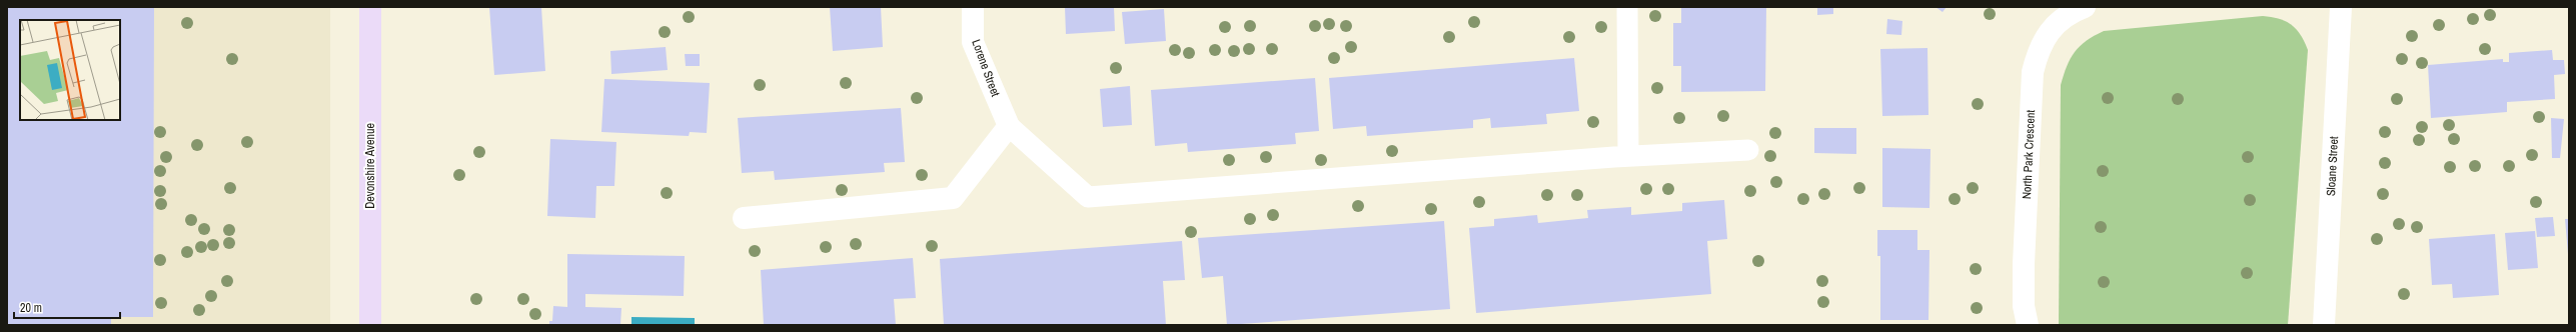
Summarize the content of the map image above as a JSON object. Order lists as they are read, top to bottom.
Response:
{
  "streets": {
    "main road": ["Devonshire Avenue"],
    "street": ["Lorene Street", "North Park Crescent", "Sloane Street"]
  },
  "scale_bar": "20 m"
}
